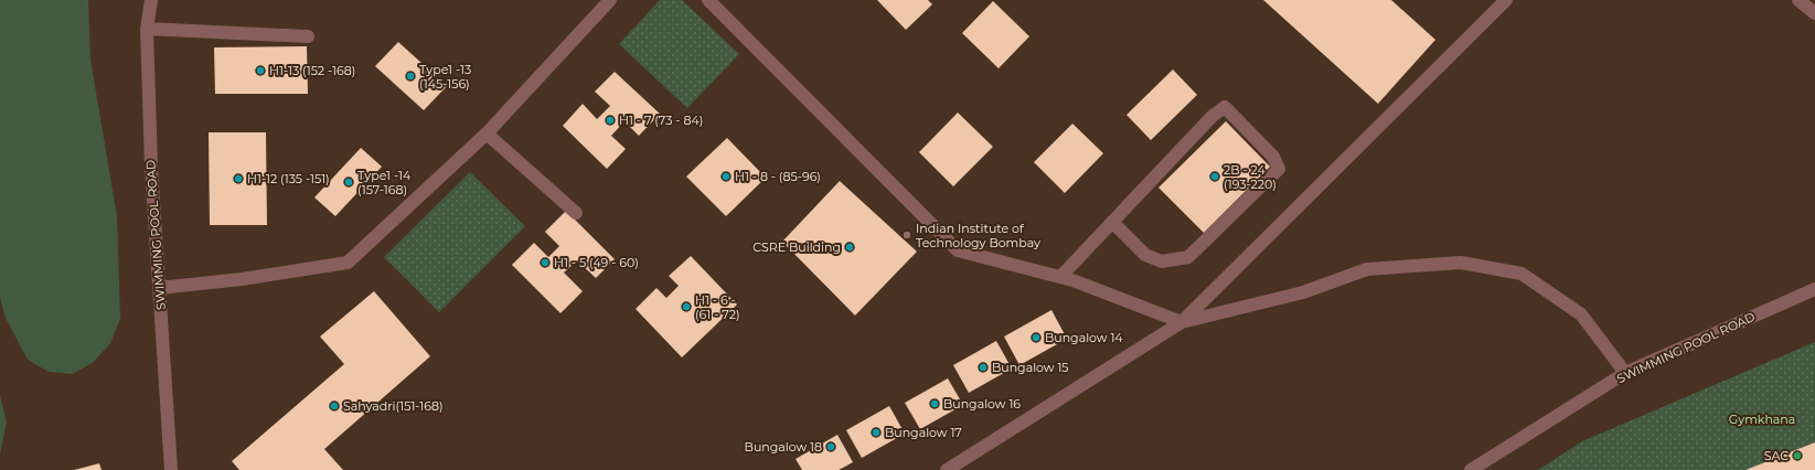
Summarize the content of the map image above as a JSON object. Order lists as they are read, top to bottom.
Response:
{
  "streets": {
    "lane": ["SWIMMING POOL ROAD"]
  },
  "parks": ["Gymkhana"],
  "places": [
    "H1-13 (152 -168)",
    "Type1 -13 (145-156)",
    "H1 - 7 (73 - 84)",
    "H1 - 8 - (85-96)",
    "2B - 24 (193-220)",
    "H1-12 (135 -151)",
    "Type1 -14 (157-168)",
    "Indian Institute of Technology Bombay",
    "CSRE Building",
    "H1 - 5 (49 - 60)",
    "H1 - 6 - (61 - 72)",
    "Bungalow 14",
    "Bungalow 15",
    "Bungalow 16",
    "Sahyadri(151-168)",
    "Bungalow 17",
    "Bungalow 18",
    "SAC"
  ]
}
